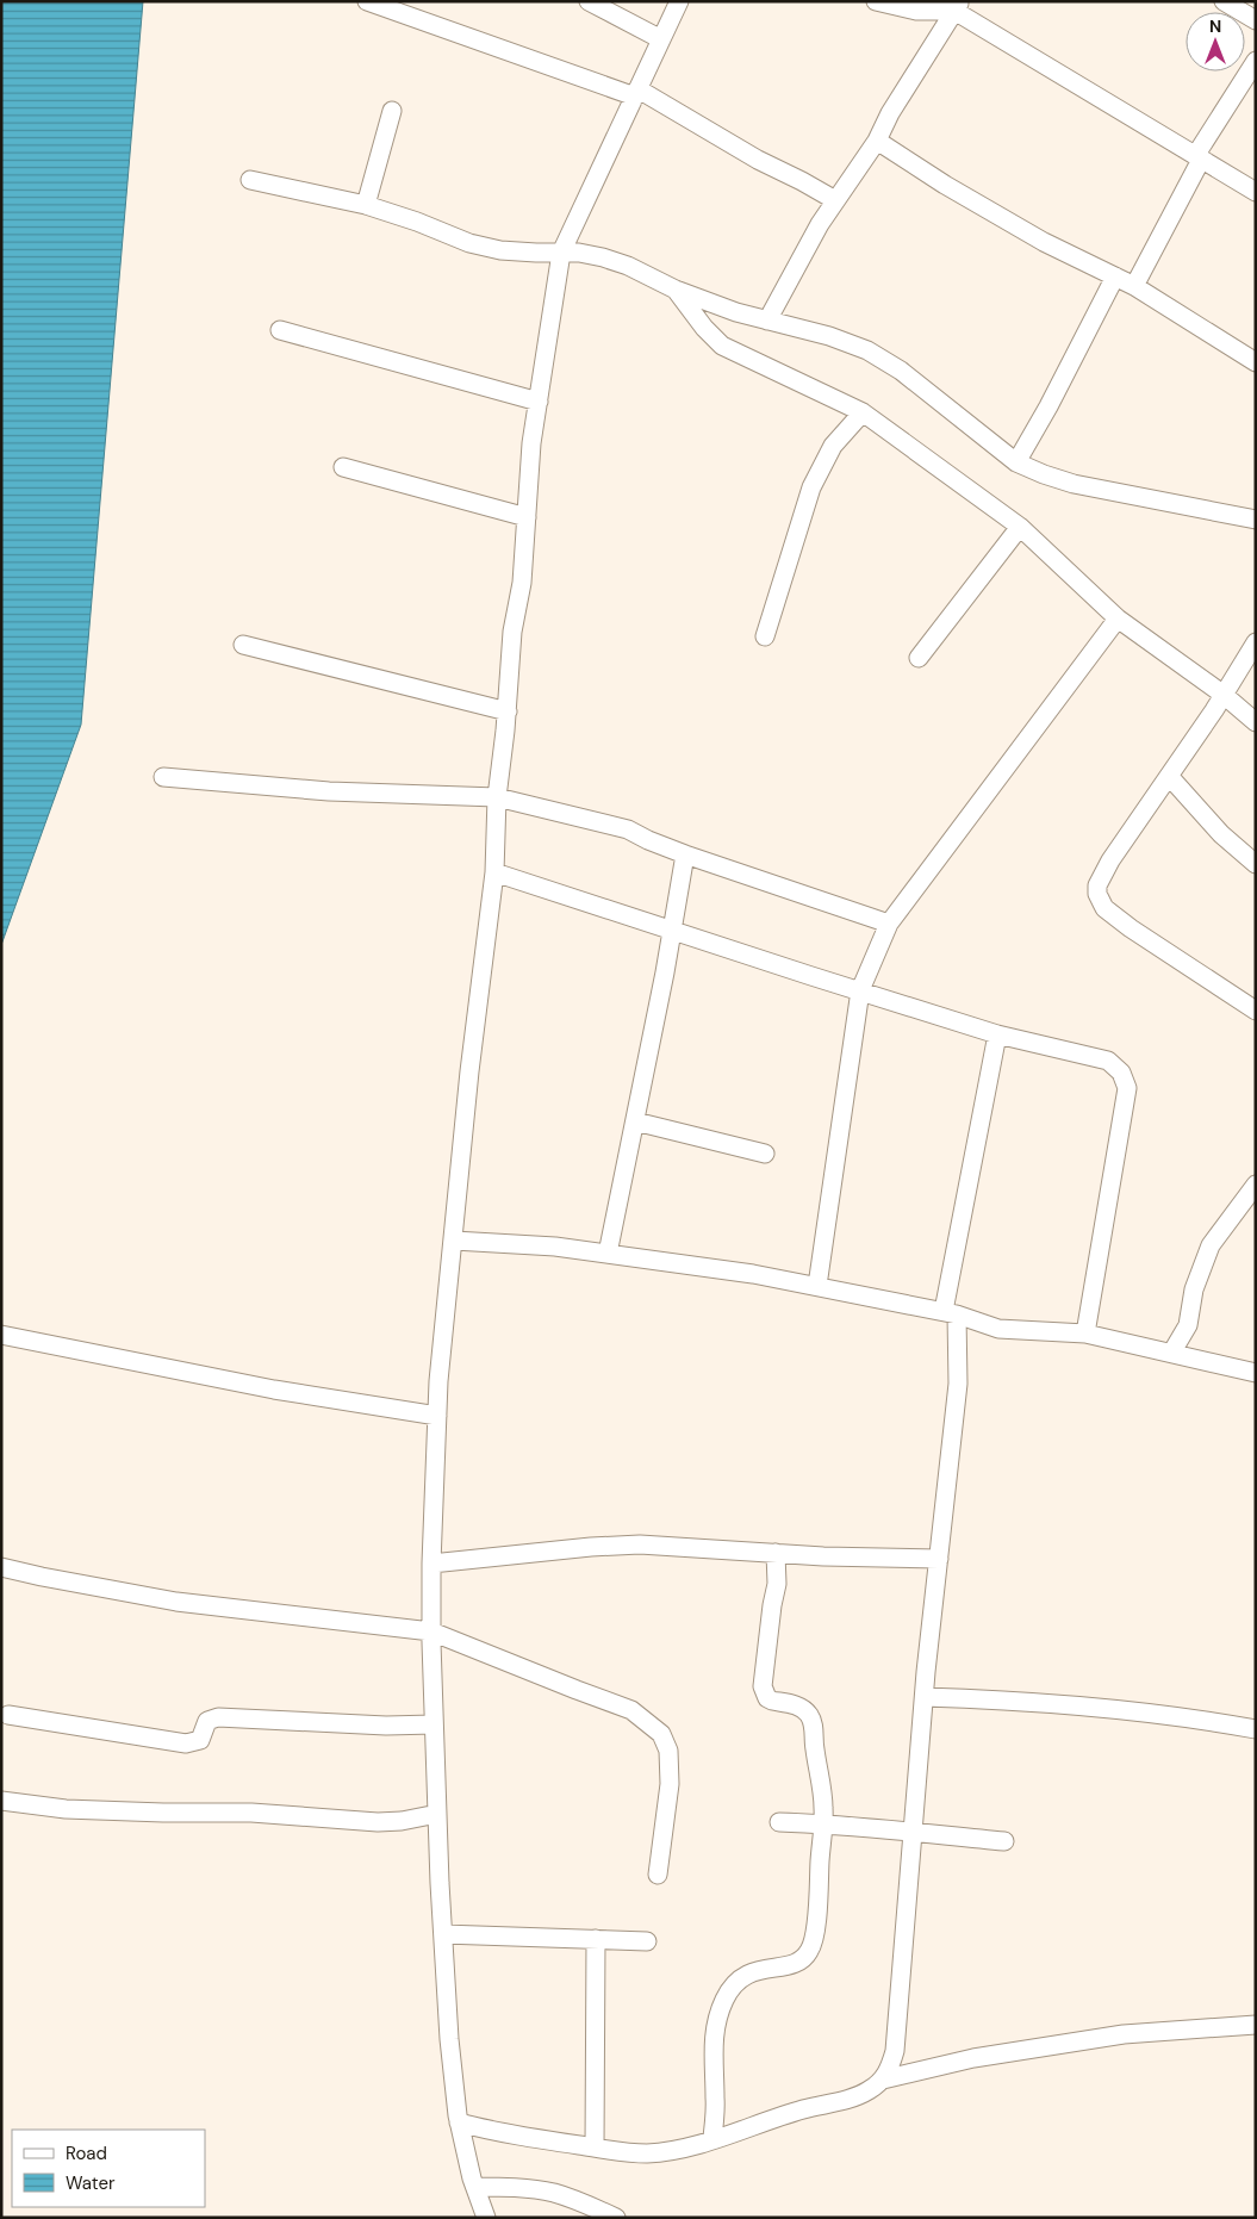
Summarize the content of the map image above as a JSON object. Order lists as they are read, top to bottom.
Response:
{
  "legend": ["Road", "Water"],
  "north": "top"
}
